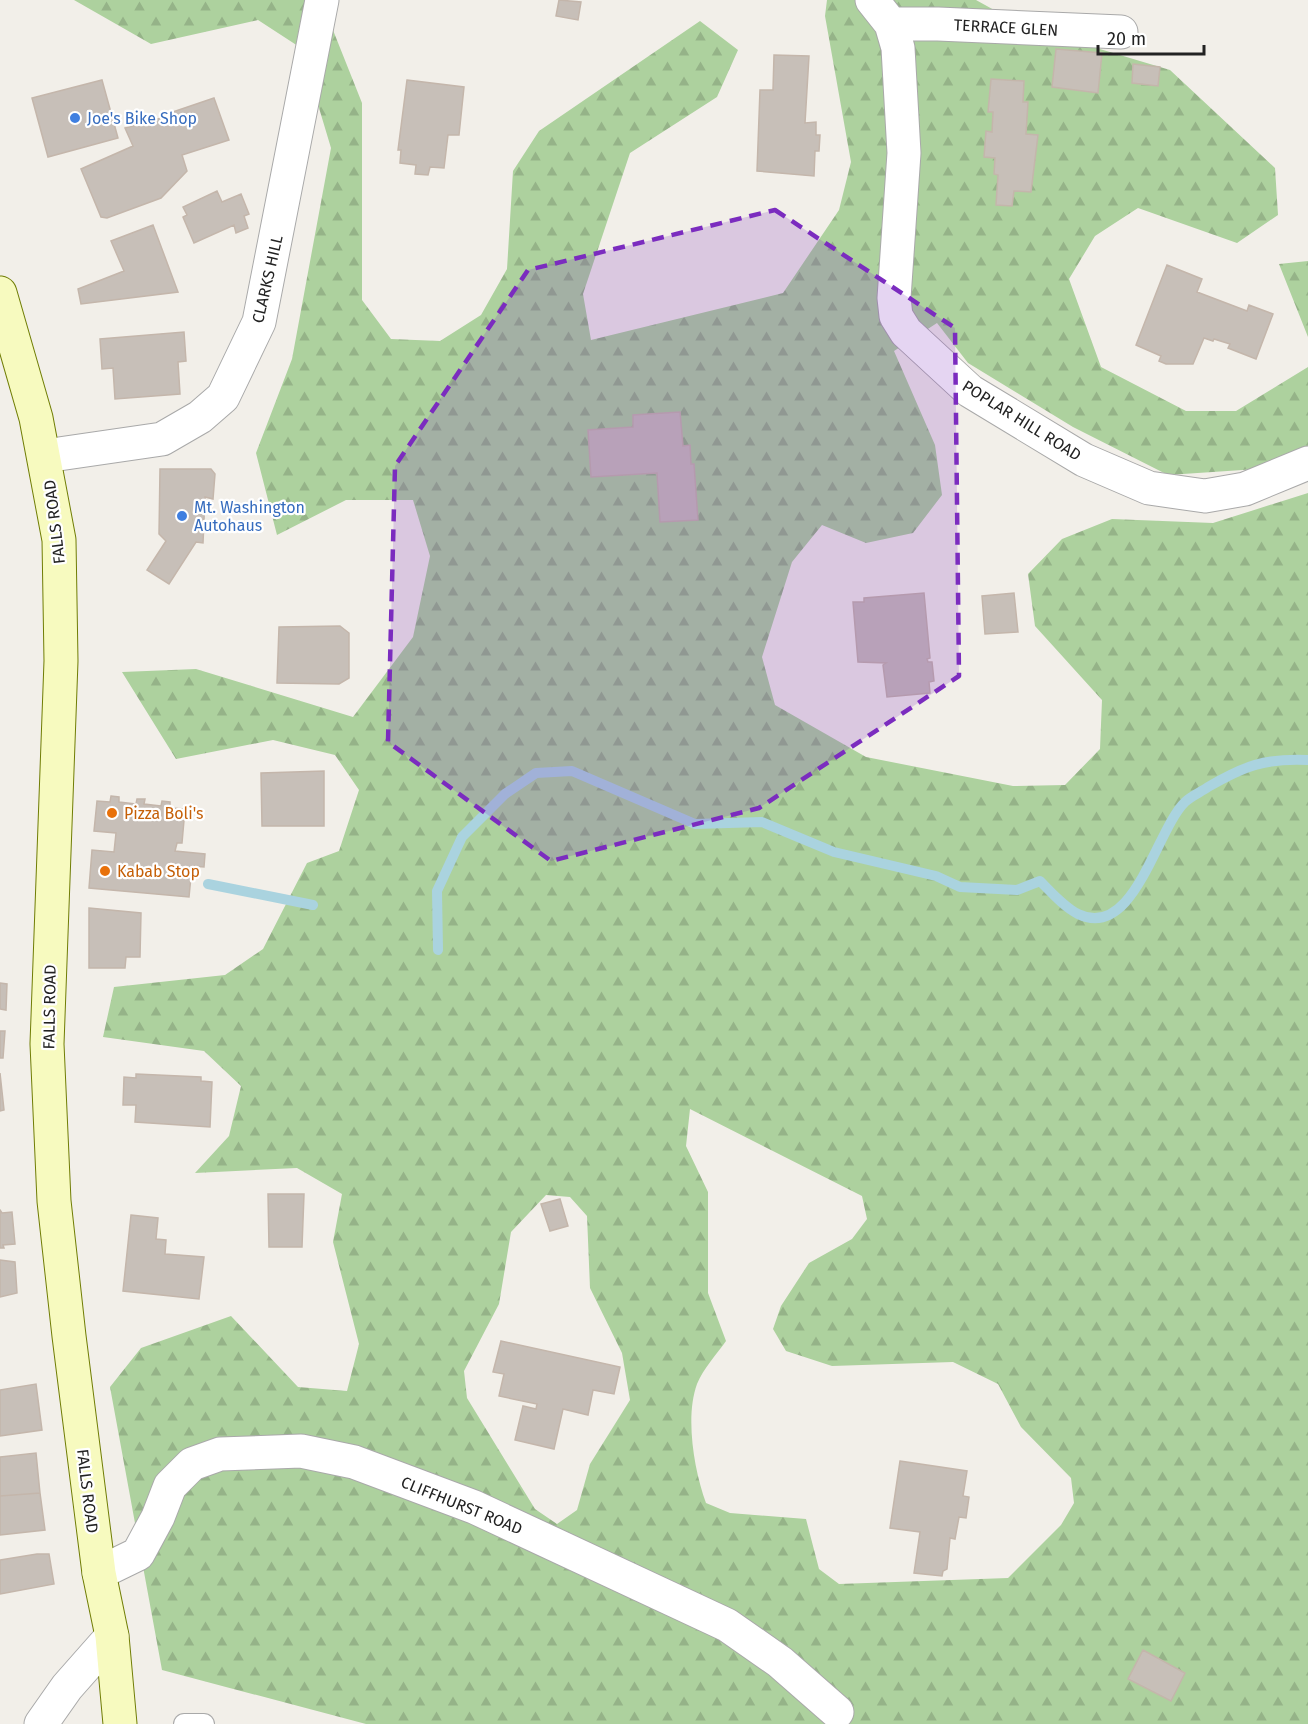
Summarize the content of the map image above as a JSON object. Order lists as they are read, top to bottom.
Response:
{
  "streets": {
    "main road": ["FALLS ROAD"],
    "street": [
      "TERRACE GLEN",
      "CLARKS HILL",
      "POPLAR HILL ROAD",
      "CLIFFHURST ROAD"
    ]
  },
  "crossings": [
    ["TERRACE GLEN", "POPLAR HILL ROAD"],
    ["CLARKS HILL", "FALLS ROAD"],
    ["FALLS ROAD", "CLIFFHURST ROAD"]
  ],
  "places": [
    "Joe's Bike Shop",
    "Mt. Washington Autohaus",
    "Pizza Boli's",
    "Kabab Stop"
  ],
  "scale_bar": "20 m"
}
